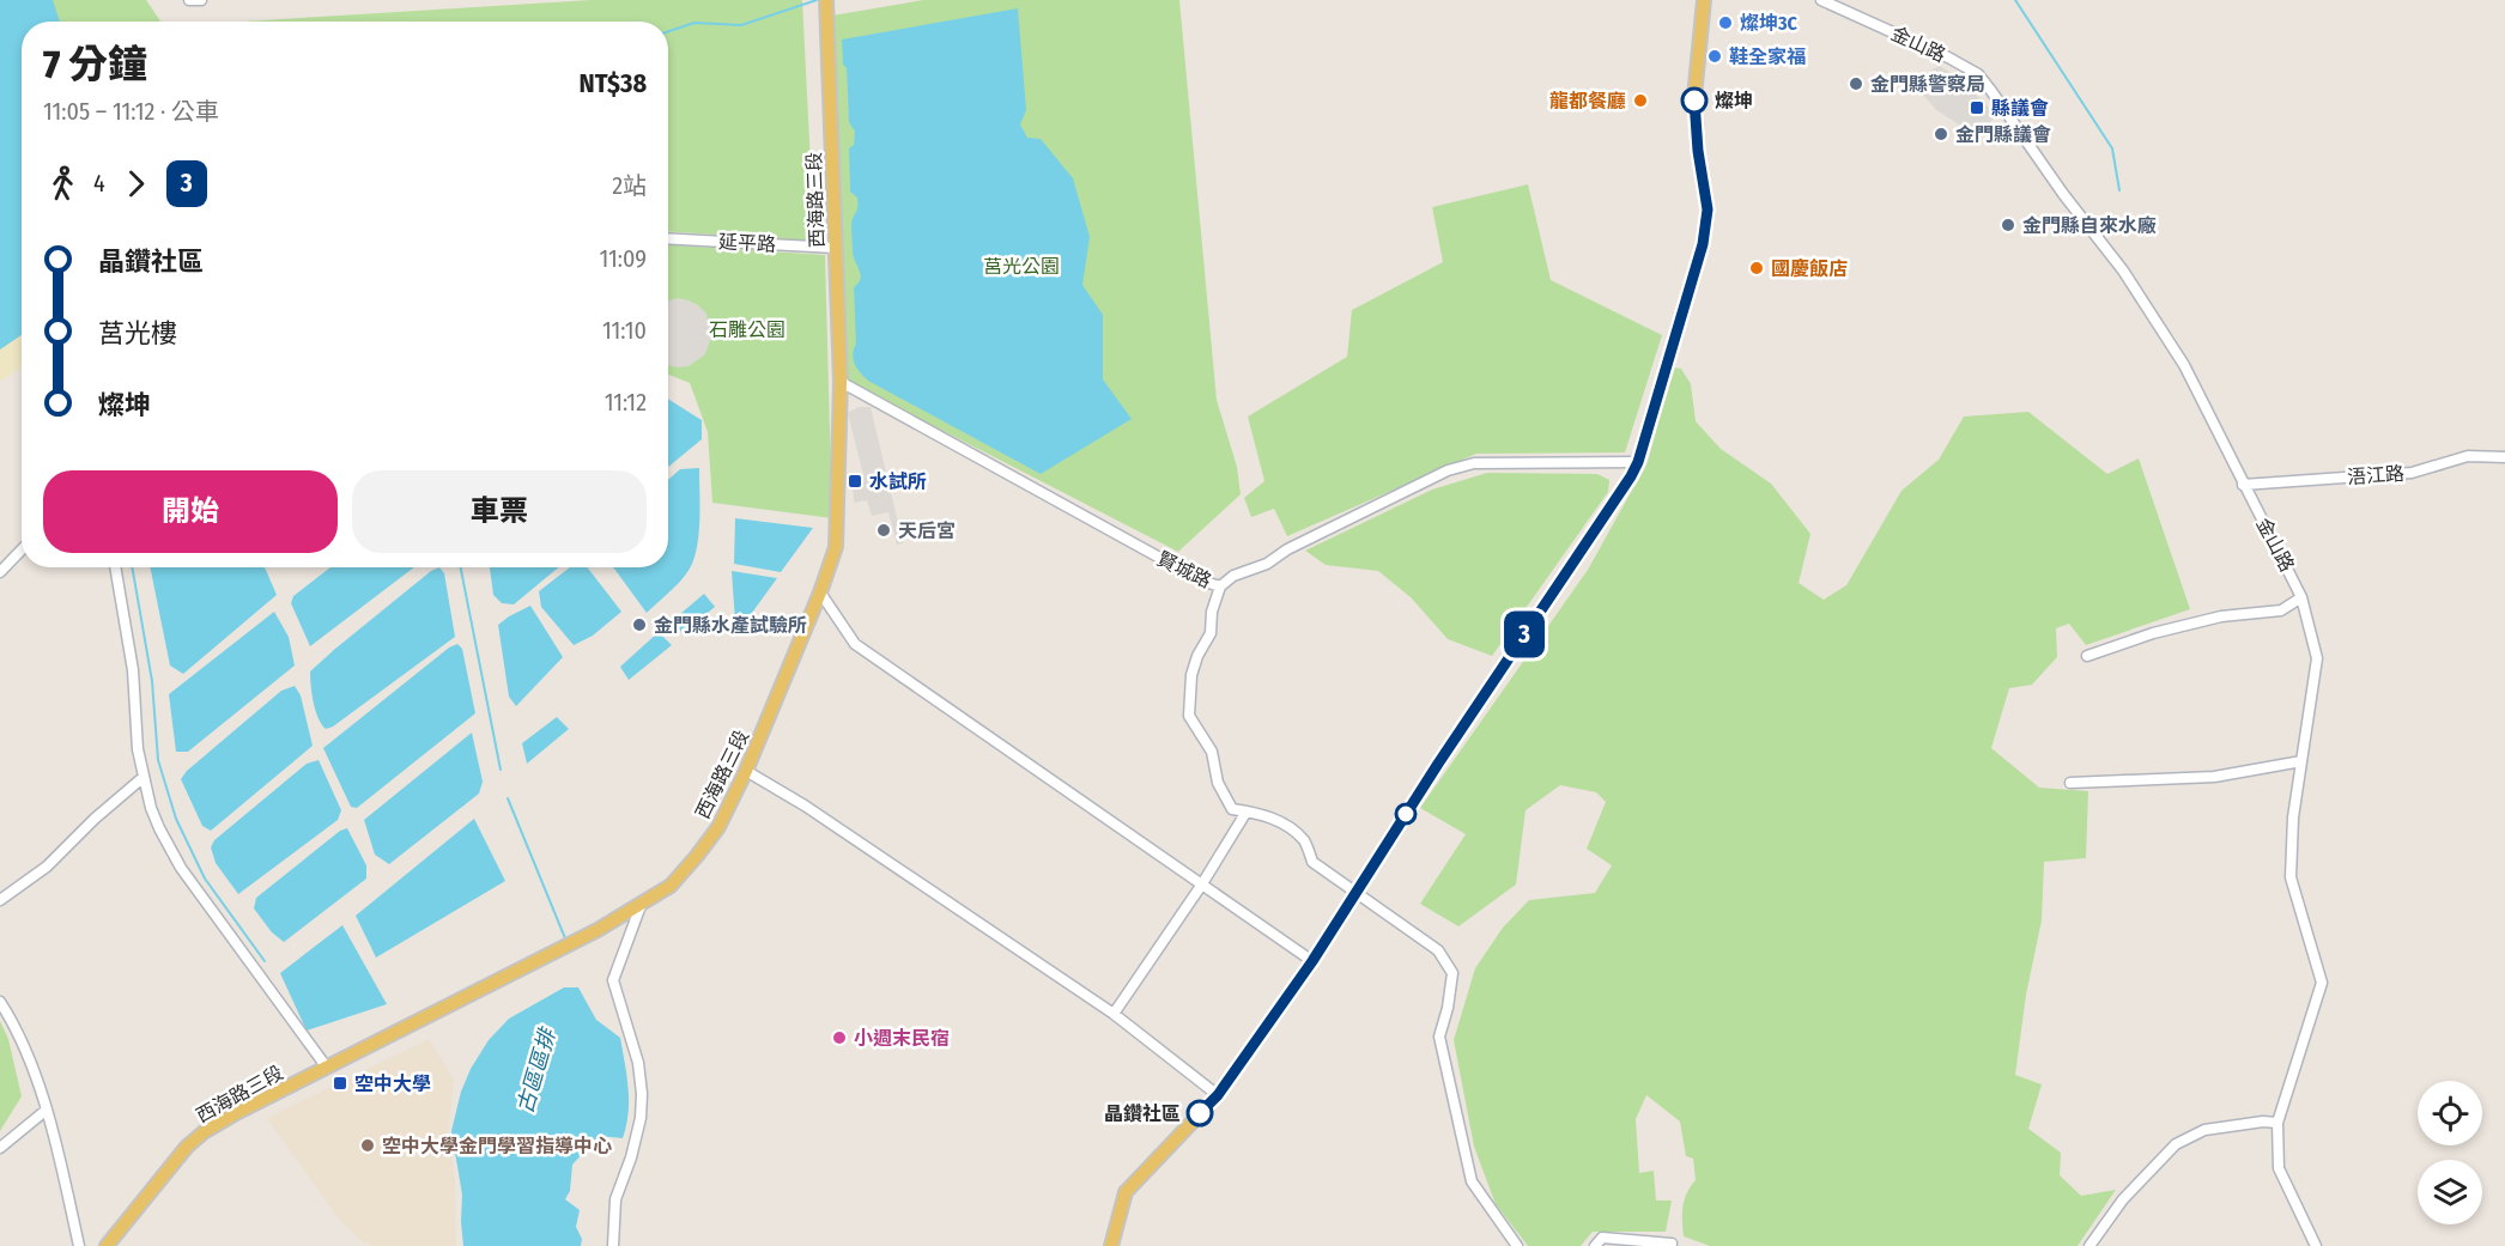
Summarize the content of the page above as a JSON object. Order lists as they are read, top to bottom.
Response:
{
  "streets": {
    "main road": ["西海路三段"],
    "street": [
      "金山路",
      "延平路",
      "浯江路",
      "賢城路"
    ]
  },
  "crossings": [
    ["金山路", "浯江路"],
    ["西海路三段", "延平路"],
    ["西海路三段", "賢城路"]
  ],
  "water": ["古區區排"],
  "parks": ["莒光公園", "石雕公園"],
  "places": {
    "other": [
      "燦坤3C",
      "鞋全家福",
      "金門縣警察局",
      "龍都餐廳",
      "燦坤",
      "金門縣議會",
      "金門縣自來水廠",
      "國慶飯店",
      "天后宮",
      "金門縣水產試驗所",
      "小週末民宿",
      "晶鑽社區",
      "空中大學金門學習指導中心"
    ],
    "transit": ["縣議會", "水試所", "空中大學"]
  },
  "lines": ["bus line 3"],
  "page": {
    "on_map": "3",
    "heading": ["7 分鐘", "11:05 – 11:12 · 公車", "NT$38"],
    "legs": ["4", "3", "2站"],
    "list": [
      {
        "name": "晶鑽社區",
        "value": "11:09"
      },
      {
        "name": "莒光樓",
        "value": "11:10"
      },
      {
        "name": "燦坤",
        "value": "11:12"
      }
    ],
    "buttons": ["開始", "車票"]
  }
}
